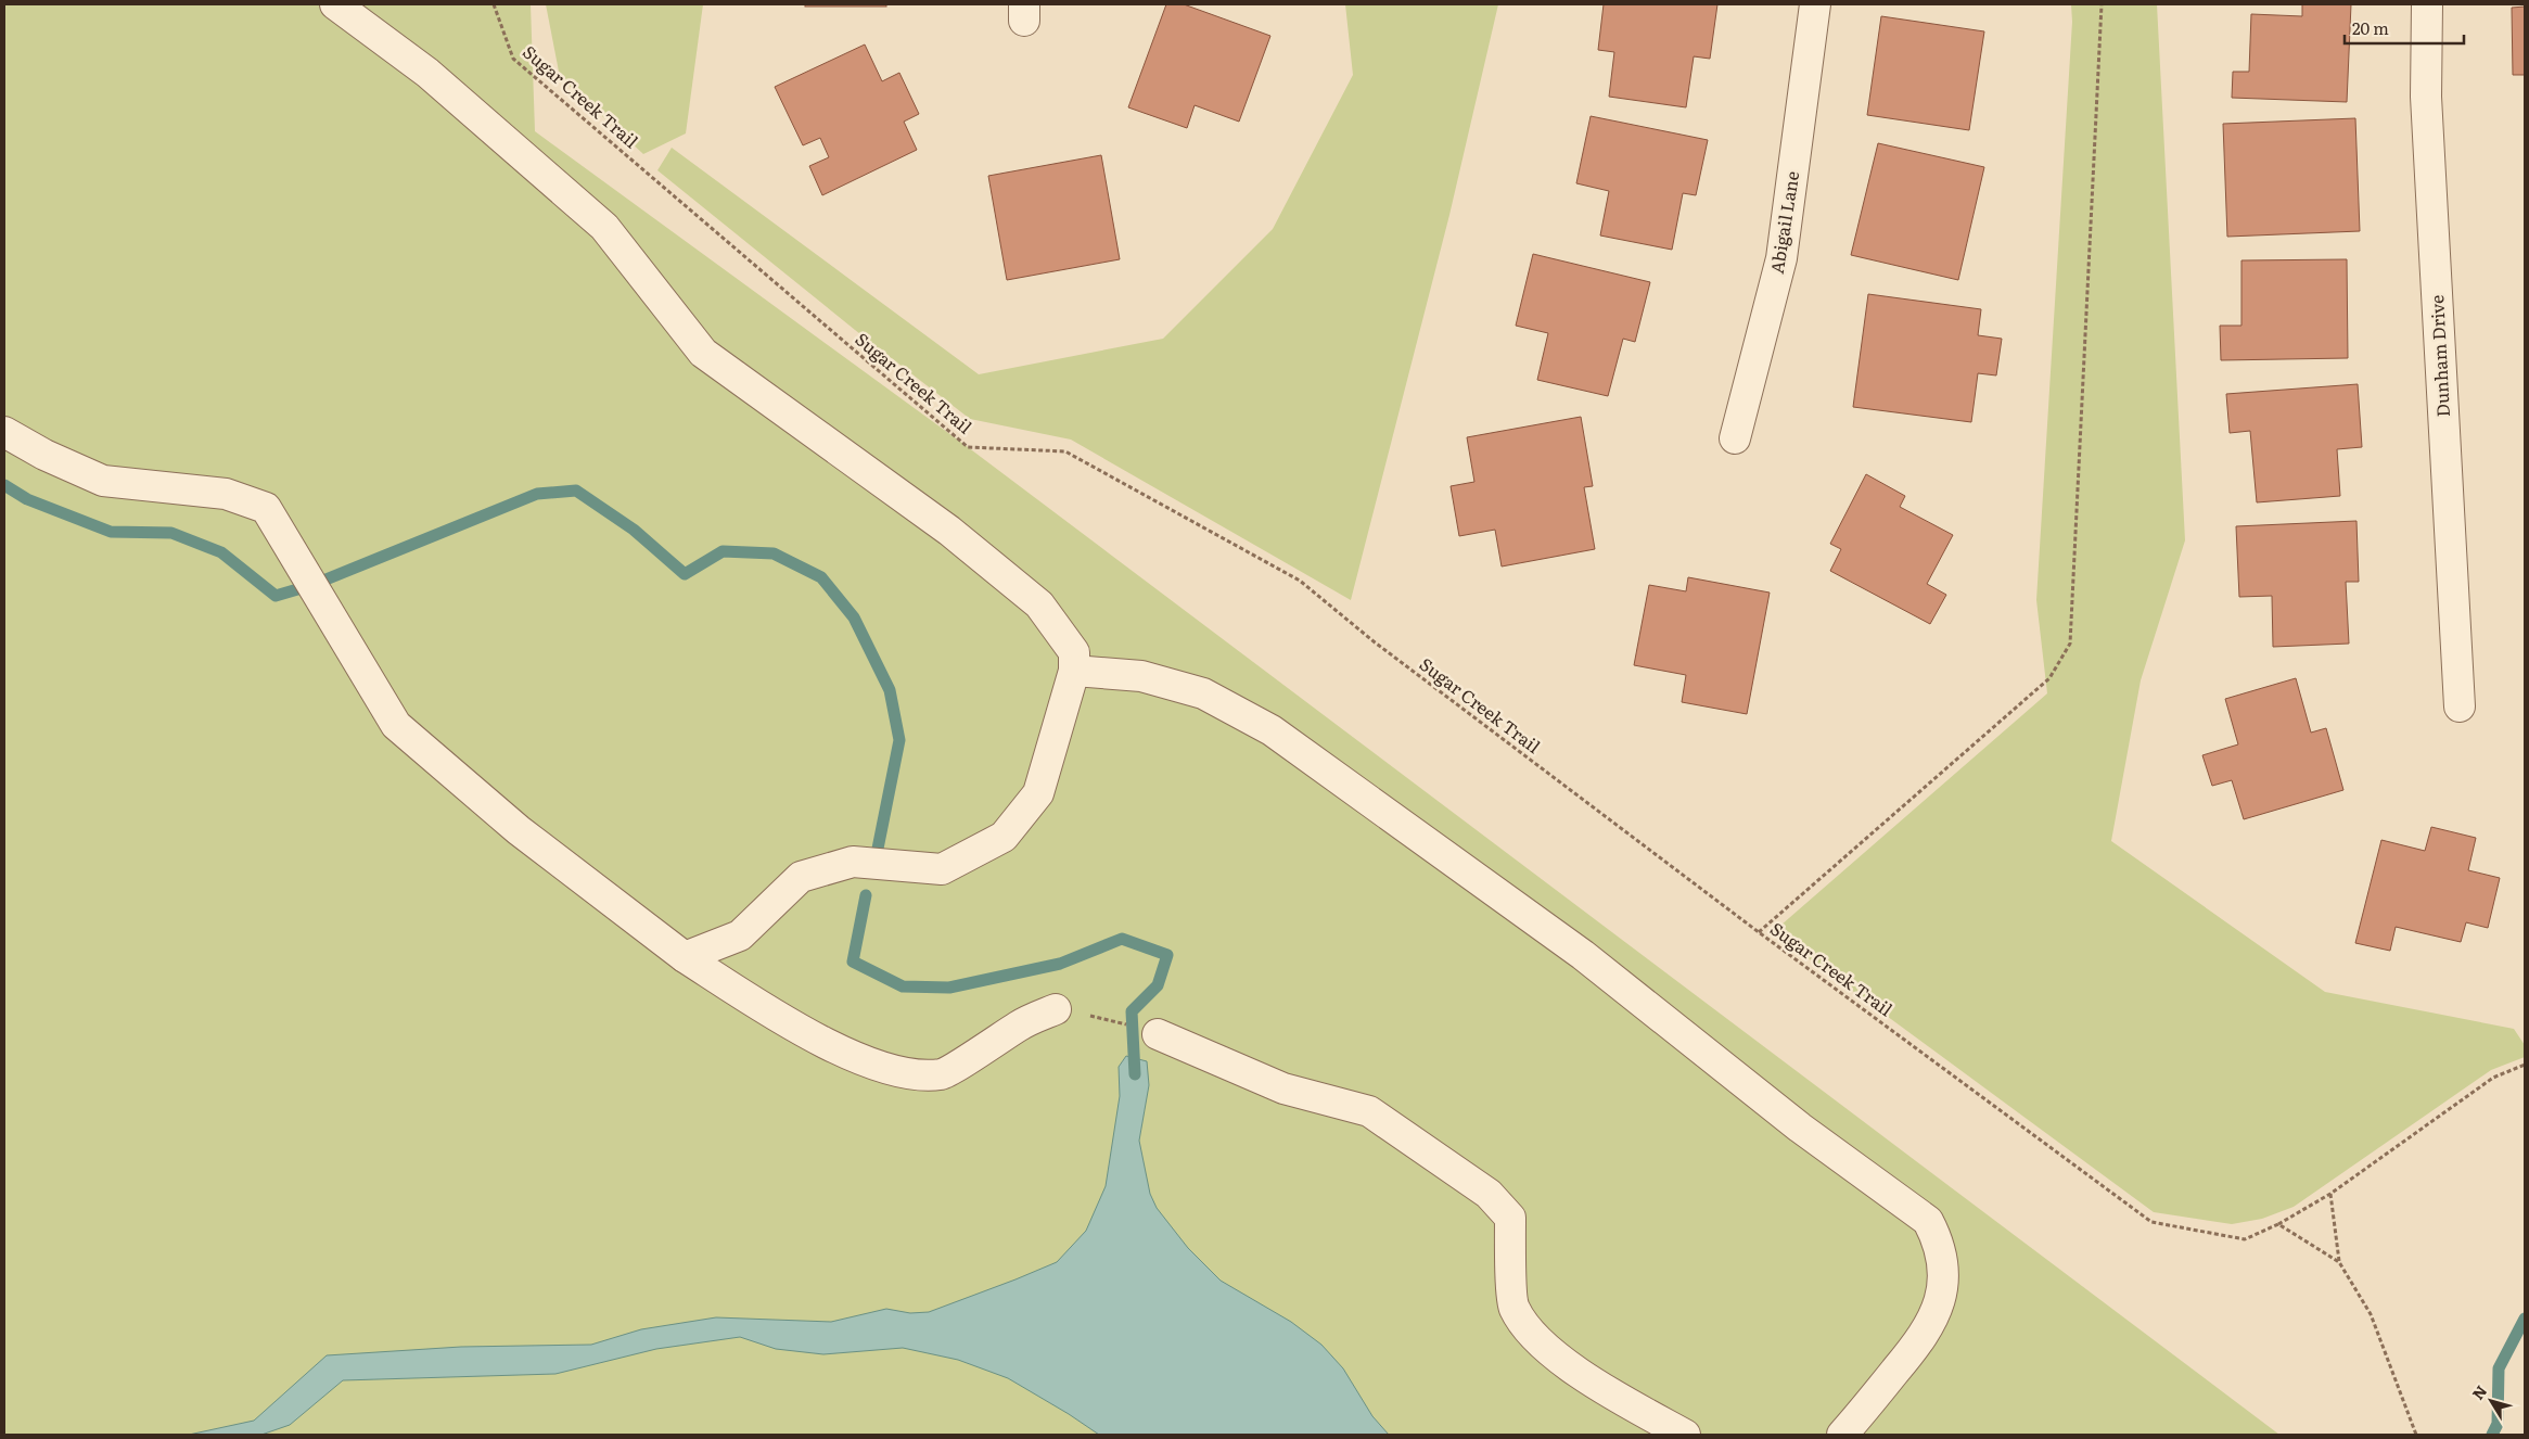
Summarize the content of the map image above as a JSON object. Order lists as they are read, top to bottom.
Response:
{
  "streets": {
    "street": ["Abigail Lane", "Dunham Drive"],
    "path": ["Sugar Creek Trail"]
  },
  "scale_bar": "20 m",
  "north": "top left"
}
